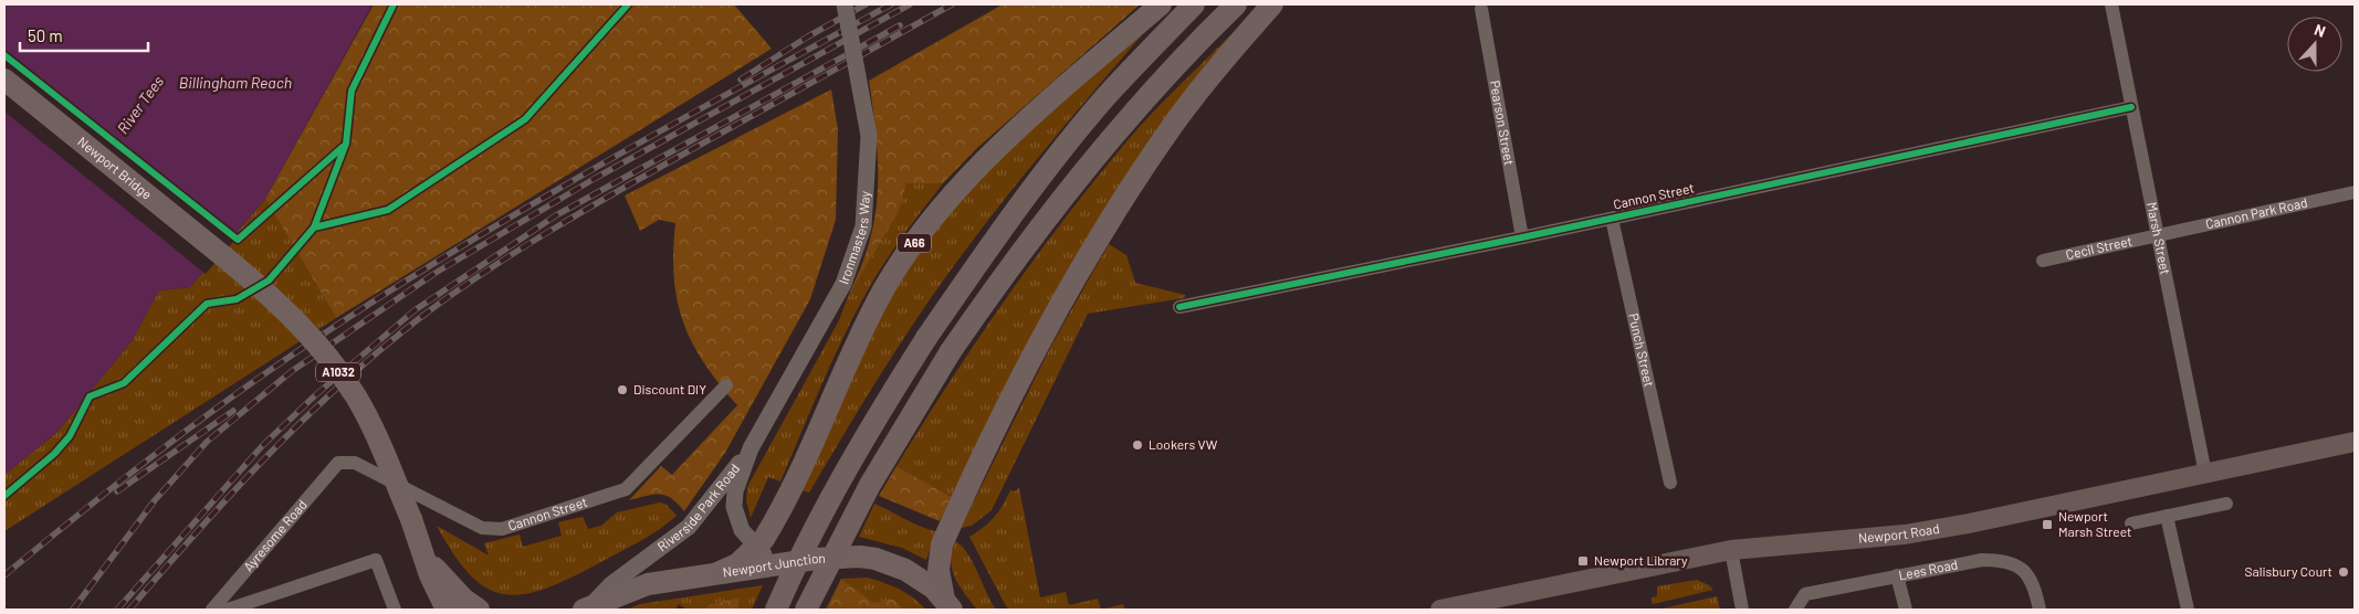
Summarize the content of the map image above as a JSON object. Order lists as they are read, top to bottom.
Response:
{
  "streets": {
    "highway": ["A66"],
    "main road": [
      "Newport Bridge",
      "A1032",
      "Newport Road",
      "Newport Junction"
    ],
    "street": [
      "Pearson Street",
      "Cannon Street",
      "Cannon Park Road",
      "Ironmasters Way",
      "Marsh Street",
      "Cecil Street",
      "Punch Street",
      "Riverside Park Road",
      "Ayresome Road",
      "Lees Road"
    ]
  },
  "crossings": [
    ["Pearson Street", "Cannon Street"],
    ["Newport Bridge", "A1032"],
    ["Cannon Street", "Marsh Street"],
    ["Cannon Street", "Punch Street"],
    ["Cannon Street", "Ayresome Road"],
    ["Cannon Park Road", "Marsh Street"],
    ["Cannon Park Road", "Cecil Street"],
    ["Ironmasters Way", "Riverside Park Road"],
    ["Marsh Street", "Cecil Street"],
    ["Marsh Street", "Newport Road"],
    ["A66", "Riverside Park Road"],
    ["A66", "Newport Junction"],
    ["Riverside Park Road", "Newport Junction"]
  ],
  "water": ["Billingham Reach", "River Tees"],
  "places": {
    "other": ["Discount DIY", "Lookers VW", "Salisbury Court"],
    "transit": ["Newport Marsh Street", "Newport Library"]
  },
  "scale_bar": "50 m",
  "north": "top"
}
